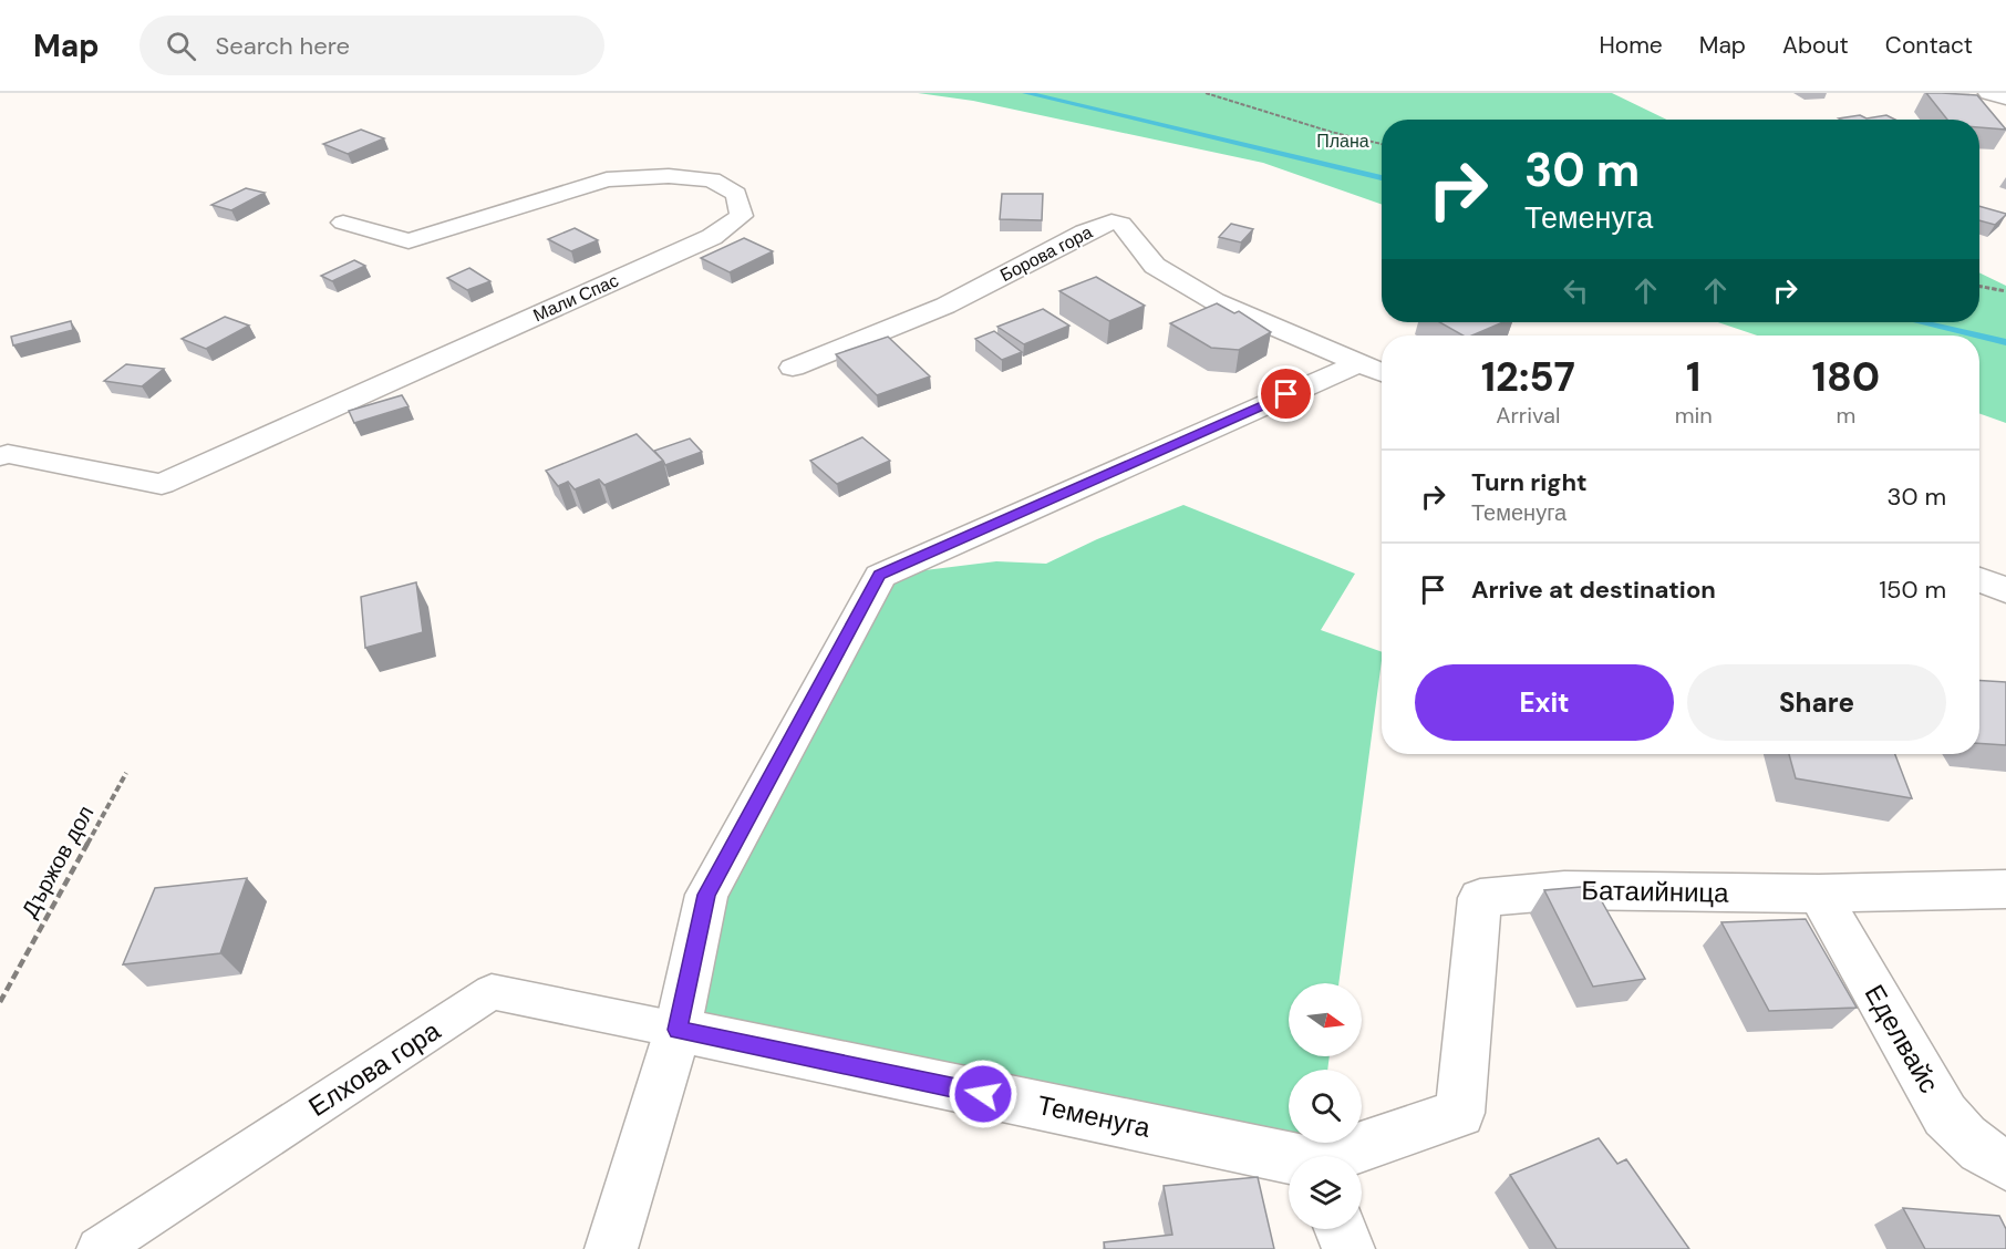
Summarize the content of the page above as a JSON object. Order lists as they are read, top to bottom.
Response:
{
  "streets": {
    "street": [
      "Борова гора",
      "Мали Спас",
      "Батаийница",
      "Еделвайс",
      "Теменуга"
    ],
    "lane": ["Елхова гора"],
    "path": ["Държов дол"]
  },
  "crossings": [
    ["Батаийница", "Еделвайс"],
    ["Елхова гора", "Теменуга"]
  ],
  "parks": ["Плана"],
  "north": "right",
  "page": {
    "header": "Map",
    "search": "Search here",
    "nav": [
      "Home",
      "Map",
      "About",
      "Contact"
    ],
    "turn": ["30 m", "Теменуга"],
    "eta": [
      "12:57",
      "Arrival",
      "1",
      "min",
      "180",
      "m"
    ],
    "list": [
      {
        "name": "Turn right",
        "note": "Теменуга",
        "value": "30 m"
      },
      {
        "name": "Arrive at destination",
        "value": "150 m"
      }
    ],
    "buttons": ["Exit", "Share"]
  }
}
